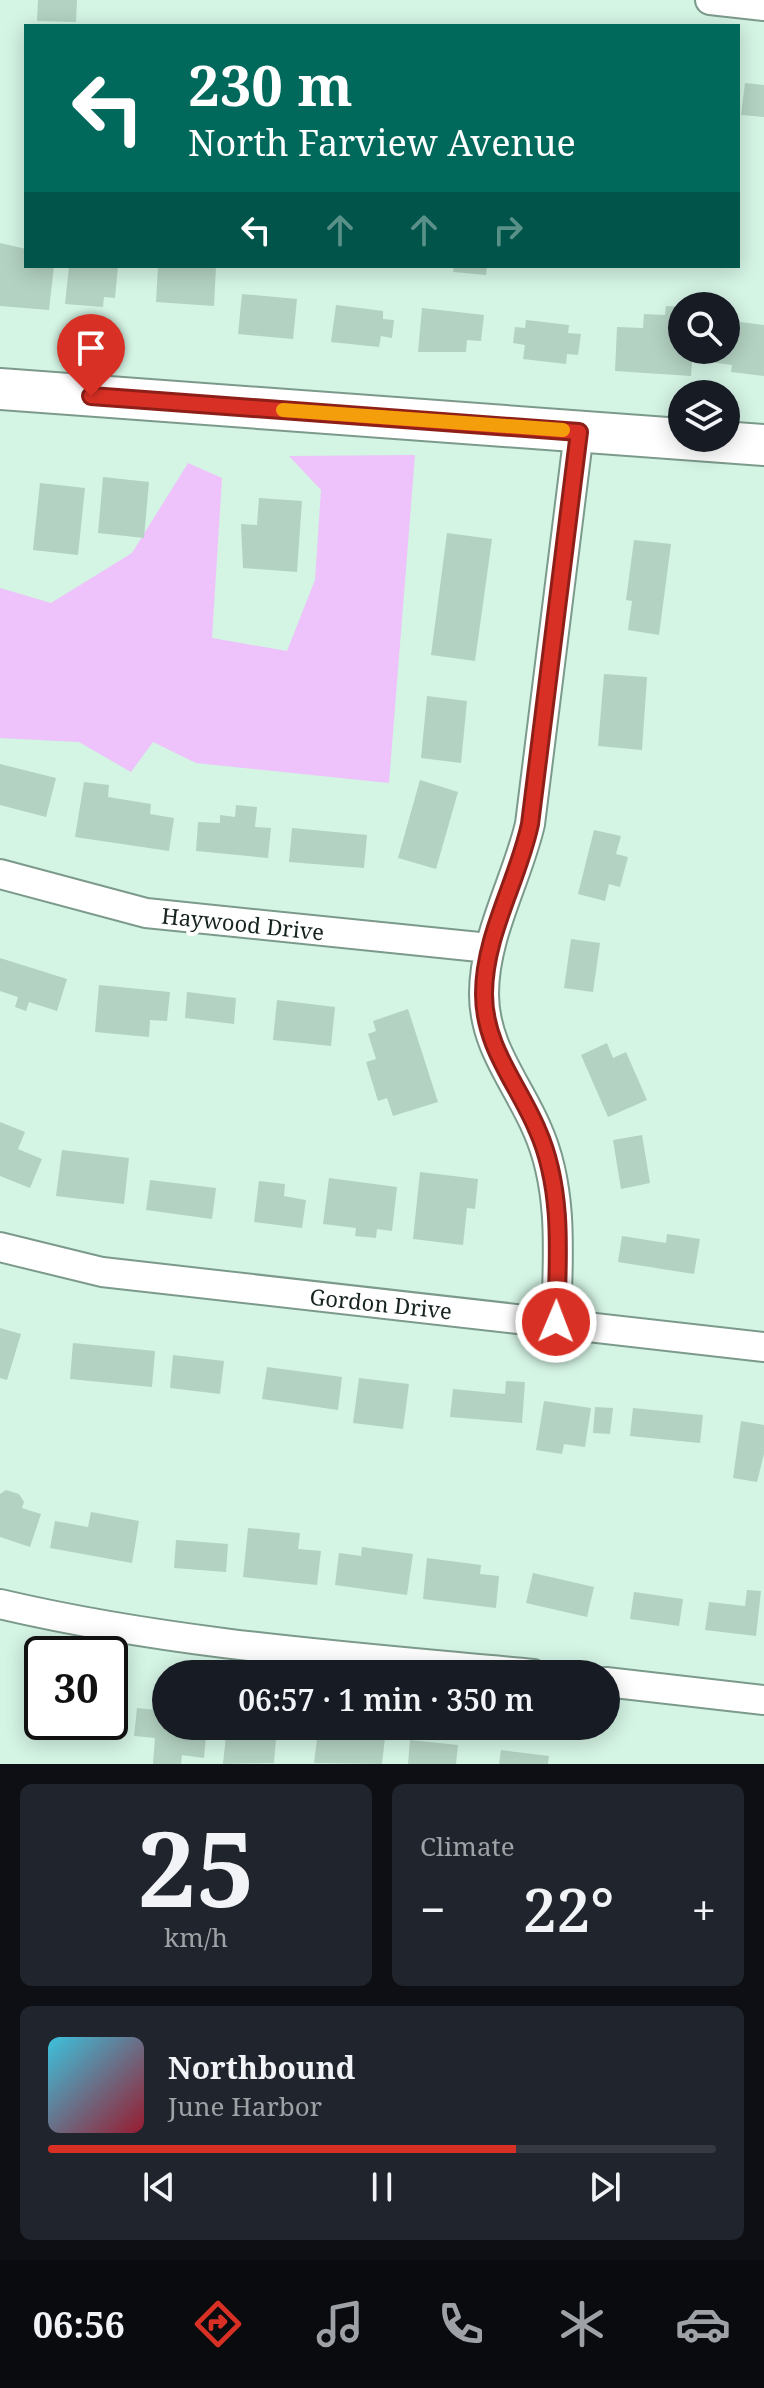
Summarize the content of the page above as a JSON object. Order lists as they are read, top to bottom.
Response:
{
  "streets": {
    "street": ["Haywood Drive", "Gordon Drive"]
  },
  "page": {
    "turn": ["230 m", "North Farview Avenue"],
    "limit": "30",
    "trip": "06:57 · 1 min · 350 m",
    "tile": [
      ["25", "km/h"],
      "Climate"
    ],
    "heat": ["−", "22°", "+"],
    "song": ["Northbound", "June Harbor"],
    "tabs": "06:56"
  }
}
